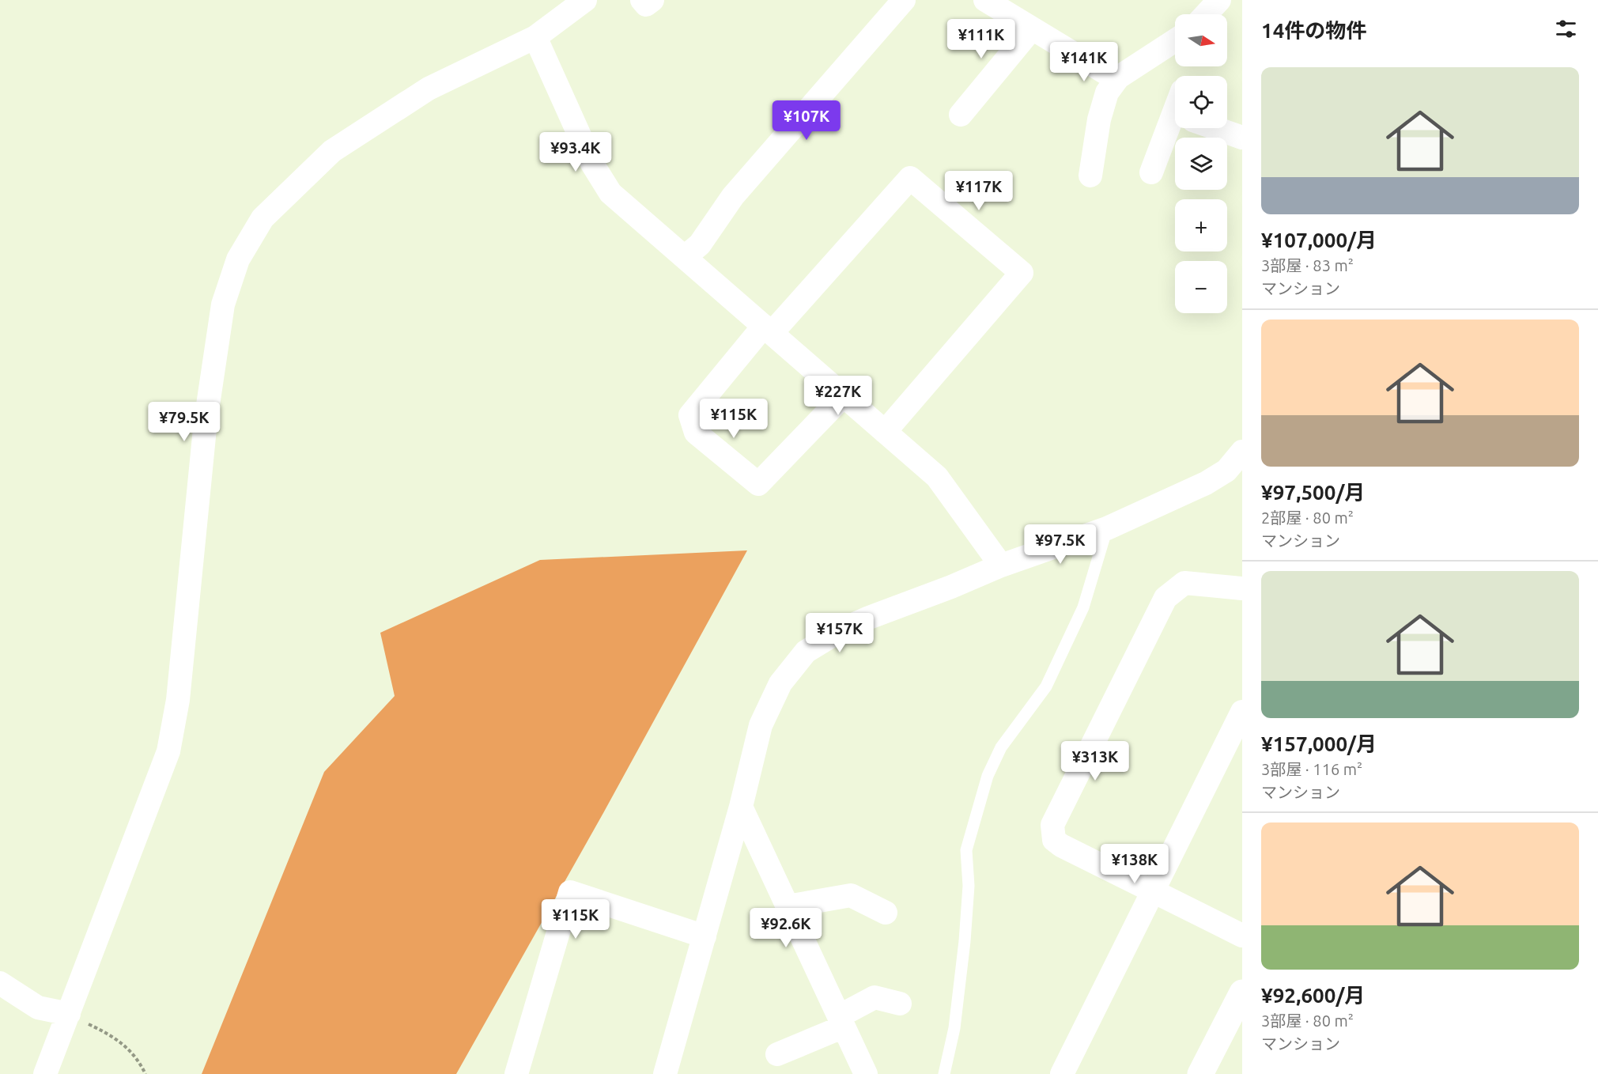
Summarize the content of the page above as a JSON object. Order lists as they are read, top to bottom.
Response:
{
  "north": "right",
  "page": {
    "heading": "14件の物件",
    "map_buttons": ["+", "−"],
    "price": [
      "¥111K",
      "¥141K",
      "¥107K",
      "¥93.4K",
      "¥117K",
      "¥227K",
      "¥115K",
      "¥79.5K",
      "¥97.5K",
      "¥157K",
      "¥313K",
      "¥138K",
      "¥115K",
      "¥92.6K"
    ],
    "list": [
      {
        "name": "¥107,000/月",
        "note": "3部屋 · 83 m² · マンション"
      },
      {
        "name": "¥97,500/月",
        "note": "2部屋 · 80 m² · マンション"
      },
      {
        "name": "¥157,000/月",
        "note": "3部屋 · 116 m² · マンション"
      },
      {
        "name": "¥92,600/月",
        "note": "3部屋 · 80 m² · マンション"
      }
    ]
  }
}
